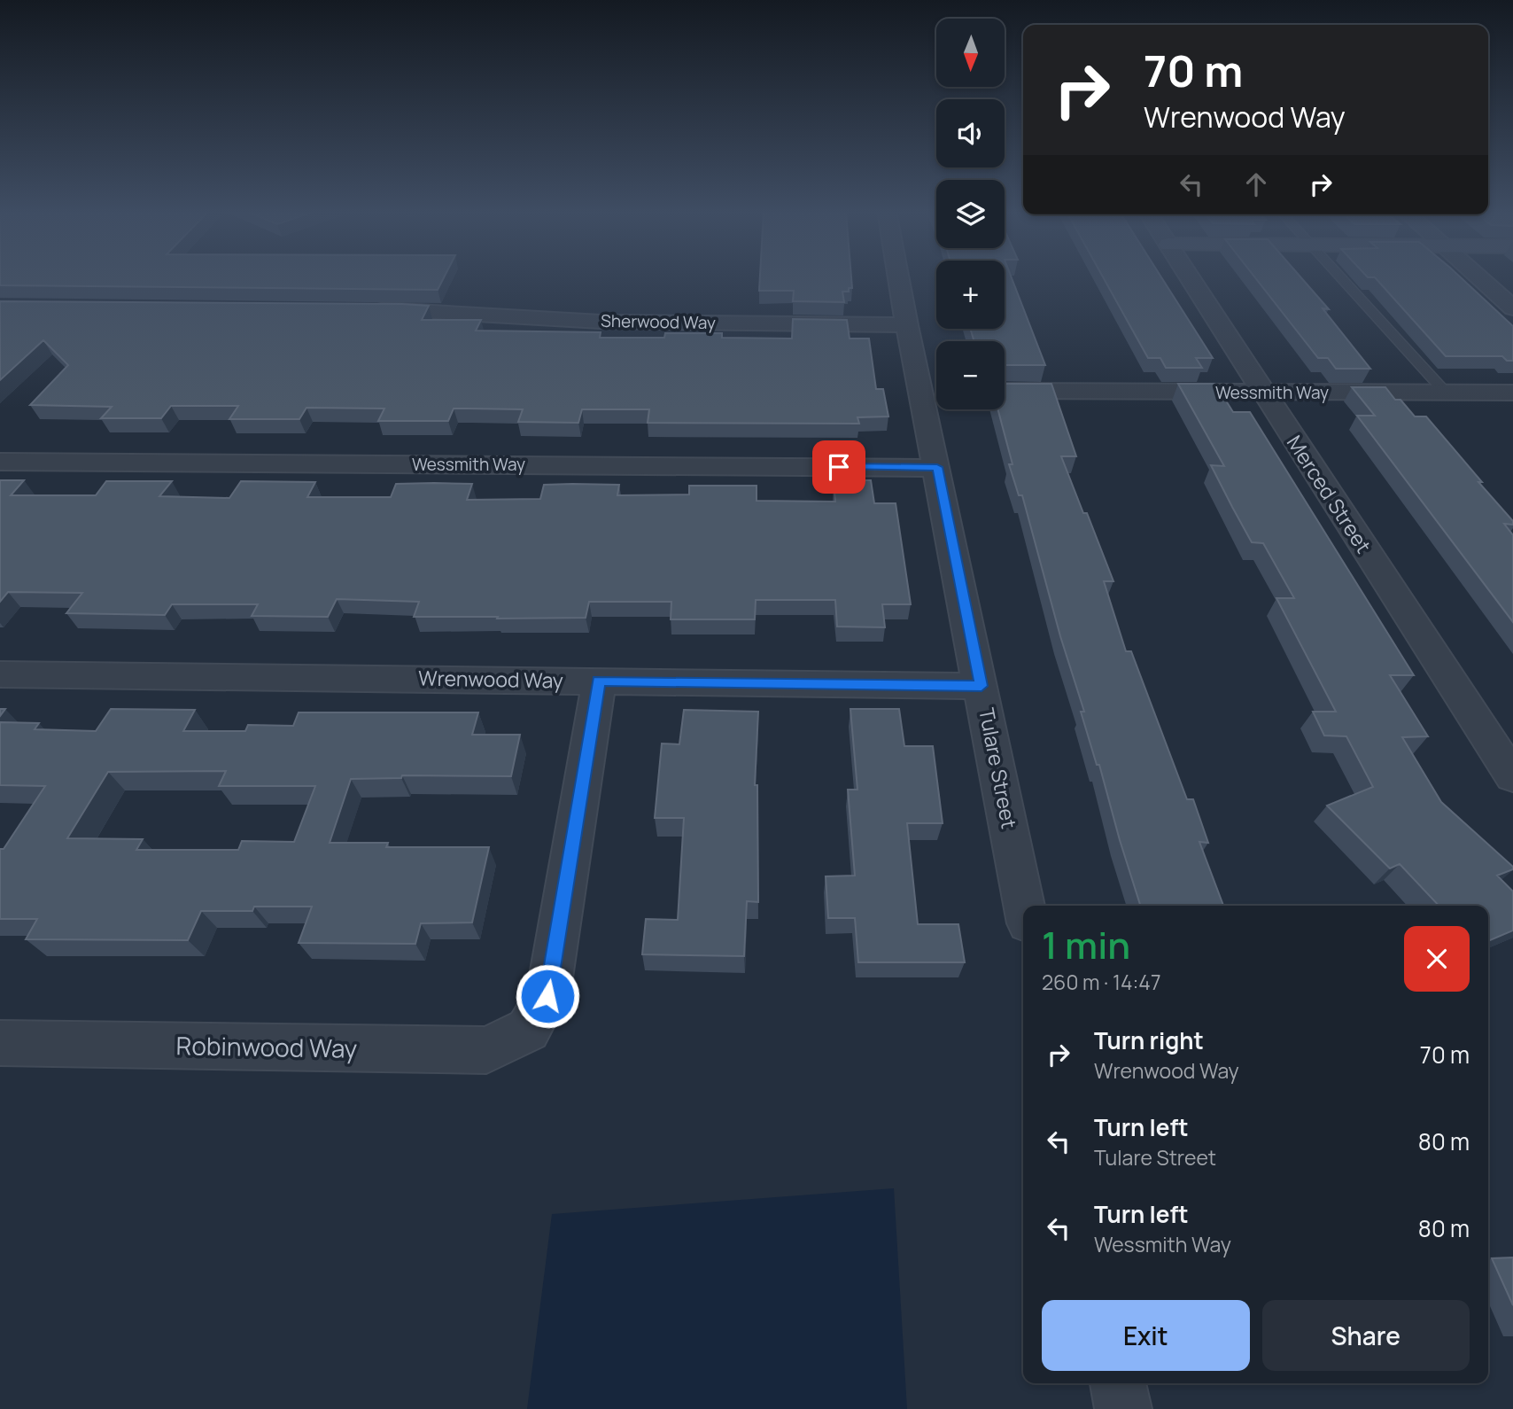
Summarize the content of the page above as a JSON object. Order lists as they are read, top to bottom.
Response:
{
  "streets": {
    "street": [
      "Sherwood Way",
      "Wessmith Way",
      "Merced Street",
      "Wrenwood Way",
      "Tulare Street",
      "Robinwood Way"
    ]
  },
  "crossings": [
    ["Sherwood Way", "Tulare Street"],
    ["Wessmith Way", "Merced Street"],
    ["Wessmith Way", "Tulare Street"],
    ["Wrenwood Way", "Tulare Street"],
    ["Wrenwood Way", "Robinwood Way"]
  ],
  "north": "bottom",
  "page": {
    "map_buttons": ["+", "−"],
    "turn": ["70 m", "Wrenwood Way"],
    "heading": ["1 min", "260 m · 14:47"],
    "list": [
      {
        "name": "Turn right",
        "note": "Wrenwood Way",
        "value": "70 m"
      },
      {
        "name": "Turn left",
        "note": "Tulare Street",
        "value": "80 m"
      },
      {
        "name": "Turn left",
        "note": "Wessmith Way",
        "value": "80 m"
      }
    ],
    "buttons": ["Exit", "Share"]
  }
}
